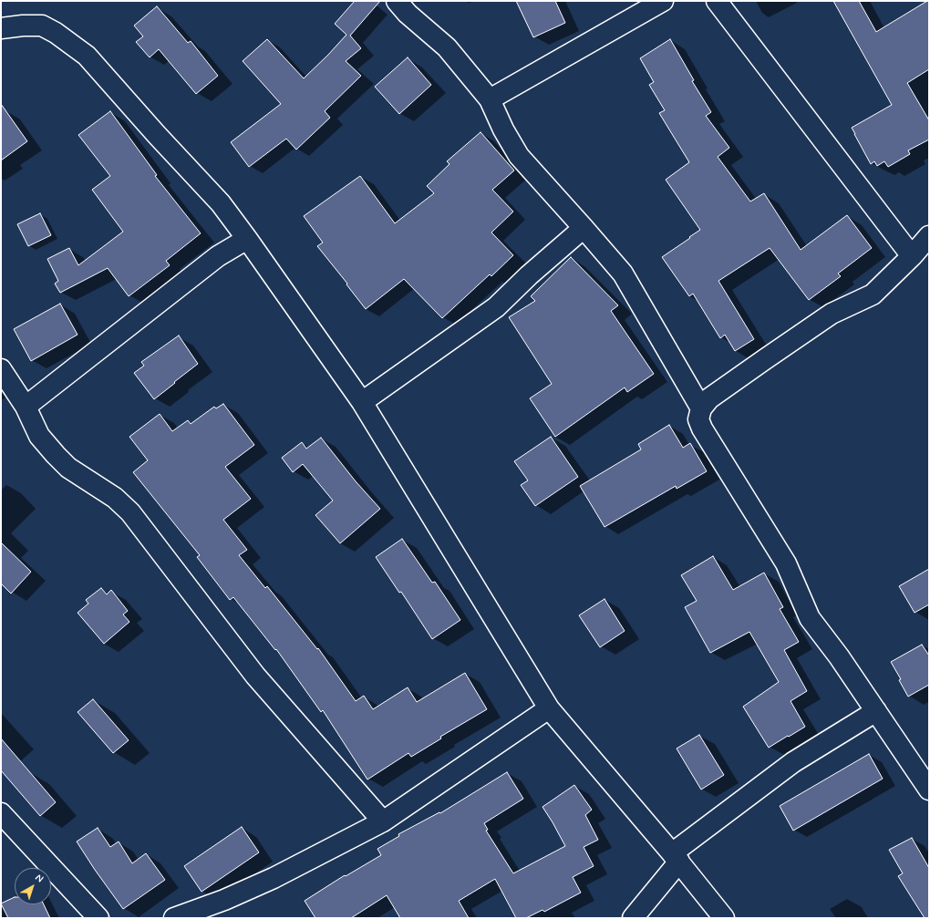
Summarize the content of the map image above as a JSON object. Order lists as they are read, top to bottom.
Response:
{
  "north": "top right"
}
